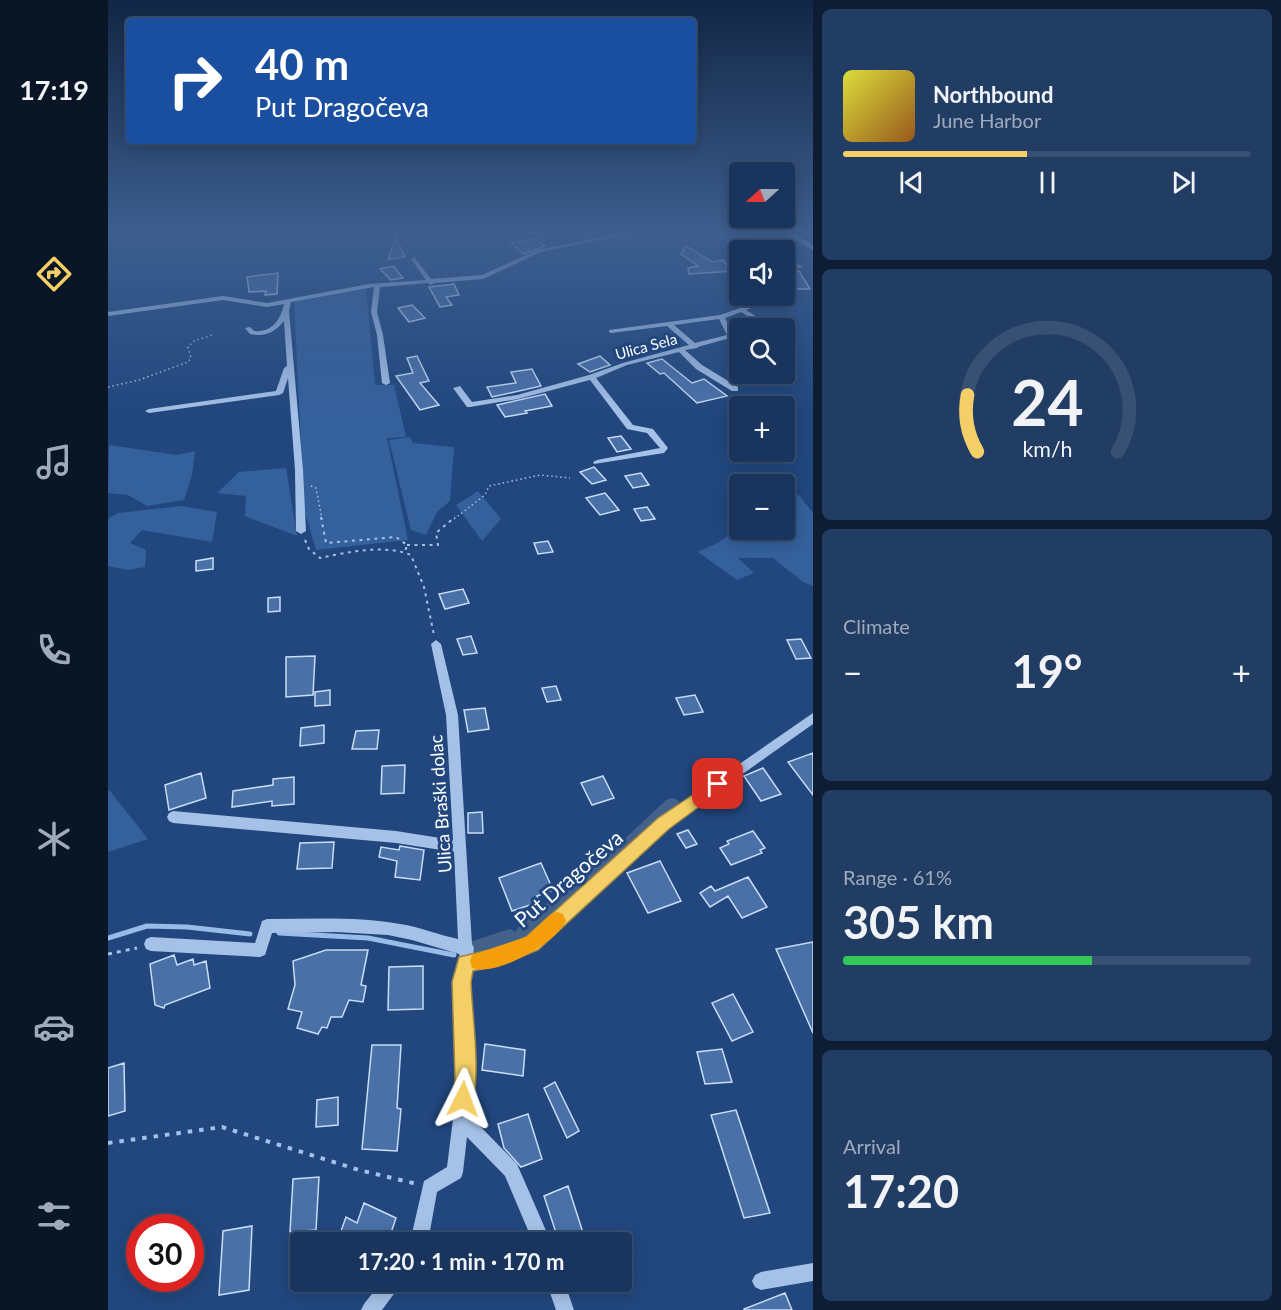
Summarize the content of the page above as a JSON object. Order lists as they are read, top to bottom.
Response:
{
  "streets": {
    "street": ["Ulica Sela", "Ulica Braški dolac", "Put Dragočeva"]
  },
  "crossings": [
    ["Ulica Braški dolac", "Put Dragočeva"]
  ],
  "north": "left",
  "page": {
    "tabs": "17:19",
    "turn": ["40 m", "Put Dragočeva"],
    "song": ["Northbound", "June Harbor"],
    "map_buttons": ["+", "−"],
    "tile": [
      "Climate",
      ["Range · 61%", "305 km"],
      ["Arrival", "17:20"]
    ],
    "heat": ["−", "19°", "+"],
    "limit": "30",
    "trip": "17:20 · 1 min · 170 m",
    "gauge": ["24", "km/h"]
  }
}
